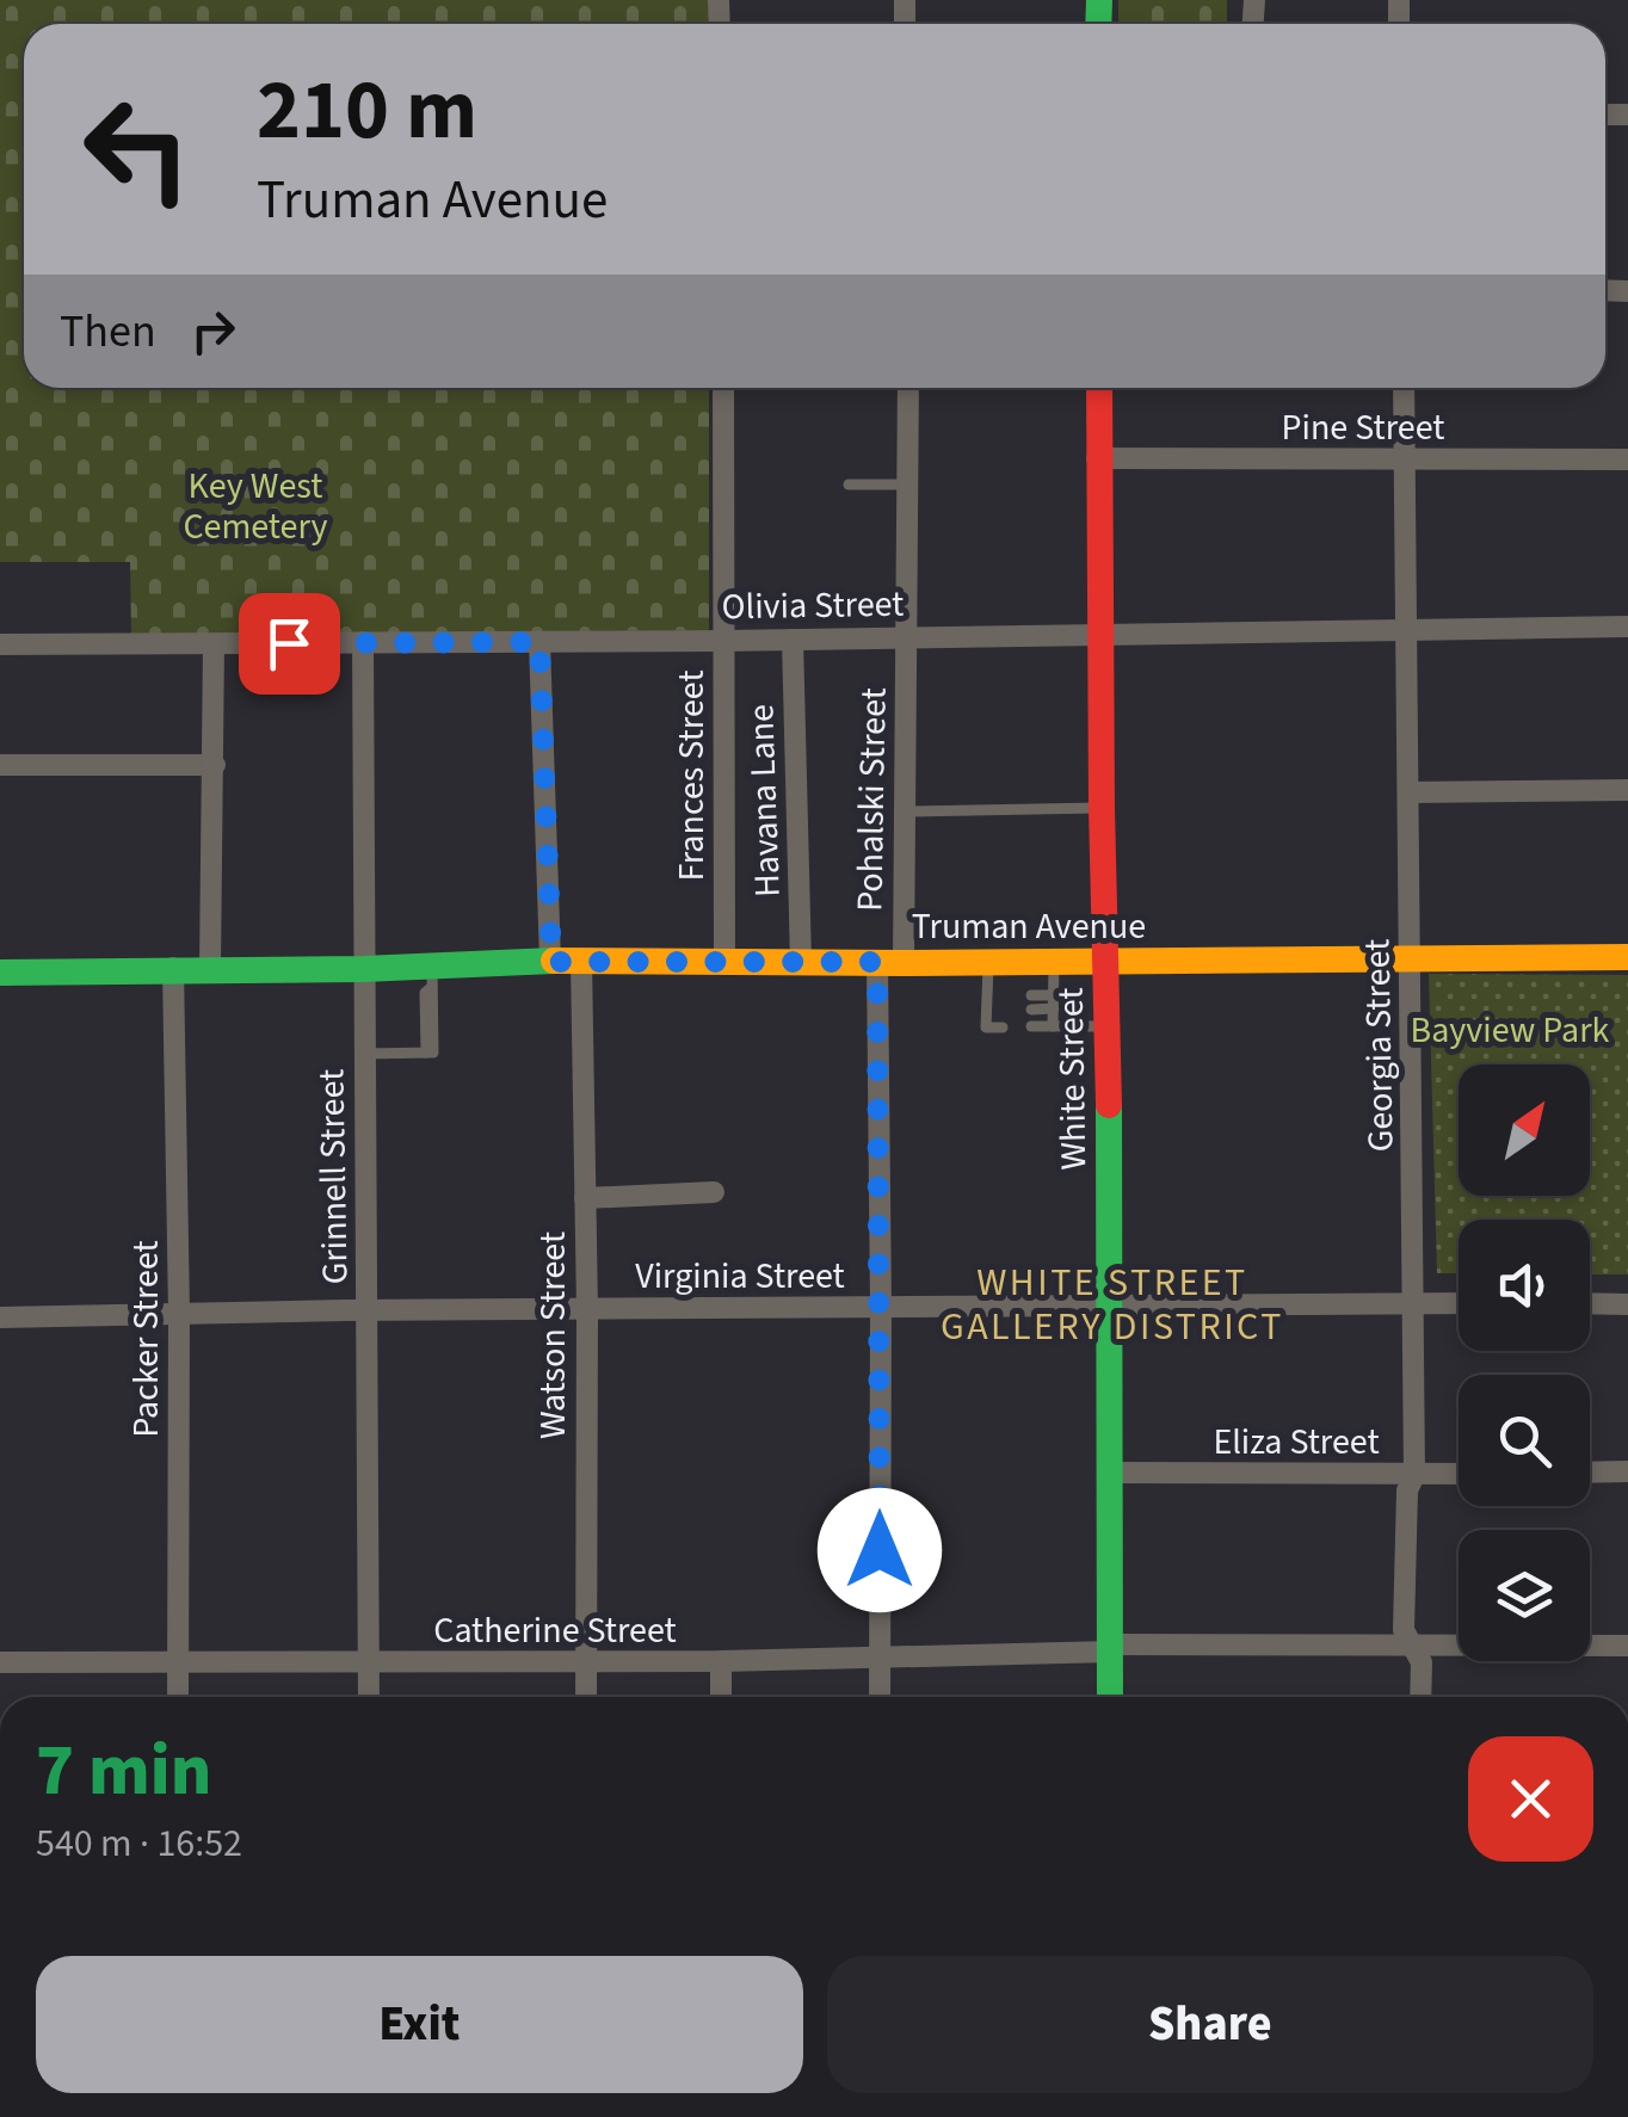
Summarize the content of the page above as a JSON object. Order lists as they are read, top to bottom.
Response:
{
  "streets": {
    "main road": ["Truman Avenue", "White Street"],
    "street": [
      "Pine Street",
      "Olivia Street",
      "Frances Street",
      "Pohalski Street",
      "Havana Lane",
      "Georgia Street",
      "Grinnell Street",
      "Virginia Street",
      "Watson Street",
      "Packer Street",
      "Eliza Street",
      "Catherine Street"
    ]
  },
  "crossings": [
    ["Pine Street", "Georgia Street"],
    ["Pine Street", "White Street"],
    ["Olivia Street", "Frances Street"],
    ["Olivia Street", "Pohalski Street"],
    ["Olivia Street", "Havana Lane"],
    ["Olivia Street", "Georgia Street"],
    ["Olivia Street", "White Street"],
    ["Olivia Street", "Grinnell Street"],
    ["Frances Street", "Truman Avenue"],
    ["Pohalski Street", "Truman Avenue"],
    ["Pohalski Street", "Virginia Street"],
    ["Pohalski Street", "Catherine Street"],
    ["Havana Lane", "Truman Avenue"],
    ["Truman Avenue", "Georgia Street"],
    ["Truman Avenue", "White Street"],
    ["Truman Avenue", "Grinnell Street"],
    ["Truman Avenue", "Watson Street"],
    ["Truman Avenue", "Packer Street"],
    ["Georgia Street", "Virginia Street"],
    ["Georgia Street", "Eliza Street"],
    ["Georgia Street", "Catherine Street"],
    ["White Street", "Virginia Street"],
    ["White Street", "Eliza Street"],
    ["White Street", "Catherine Street"],
    ["Grinnell Street", "Virginia Street"],
    ["Grinnell Street", "Catherine Street"],
    ["Virginia Street", "Watson Street"],
    ["Virginia Street", "Packer Street"],
    ["Watson Street", "Catherine Street"],
    ["Packer Street", "Catherine Street"]
  ],
  "districts": ["WHITE STREET GALLERY DISTRICT"],
  "parks": ["Key West Cemetery", "Bayview Park"],
  "north": "top right",
  "page": {
    "turn": ["210 m", "Truman Avenue"],
    "then": "Then",
    "heading": ["7 min", "540 m · 16:52"],
    "buttons": ["Exit", "Share"]
  }
}
